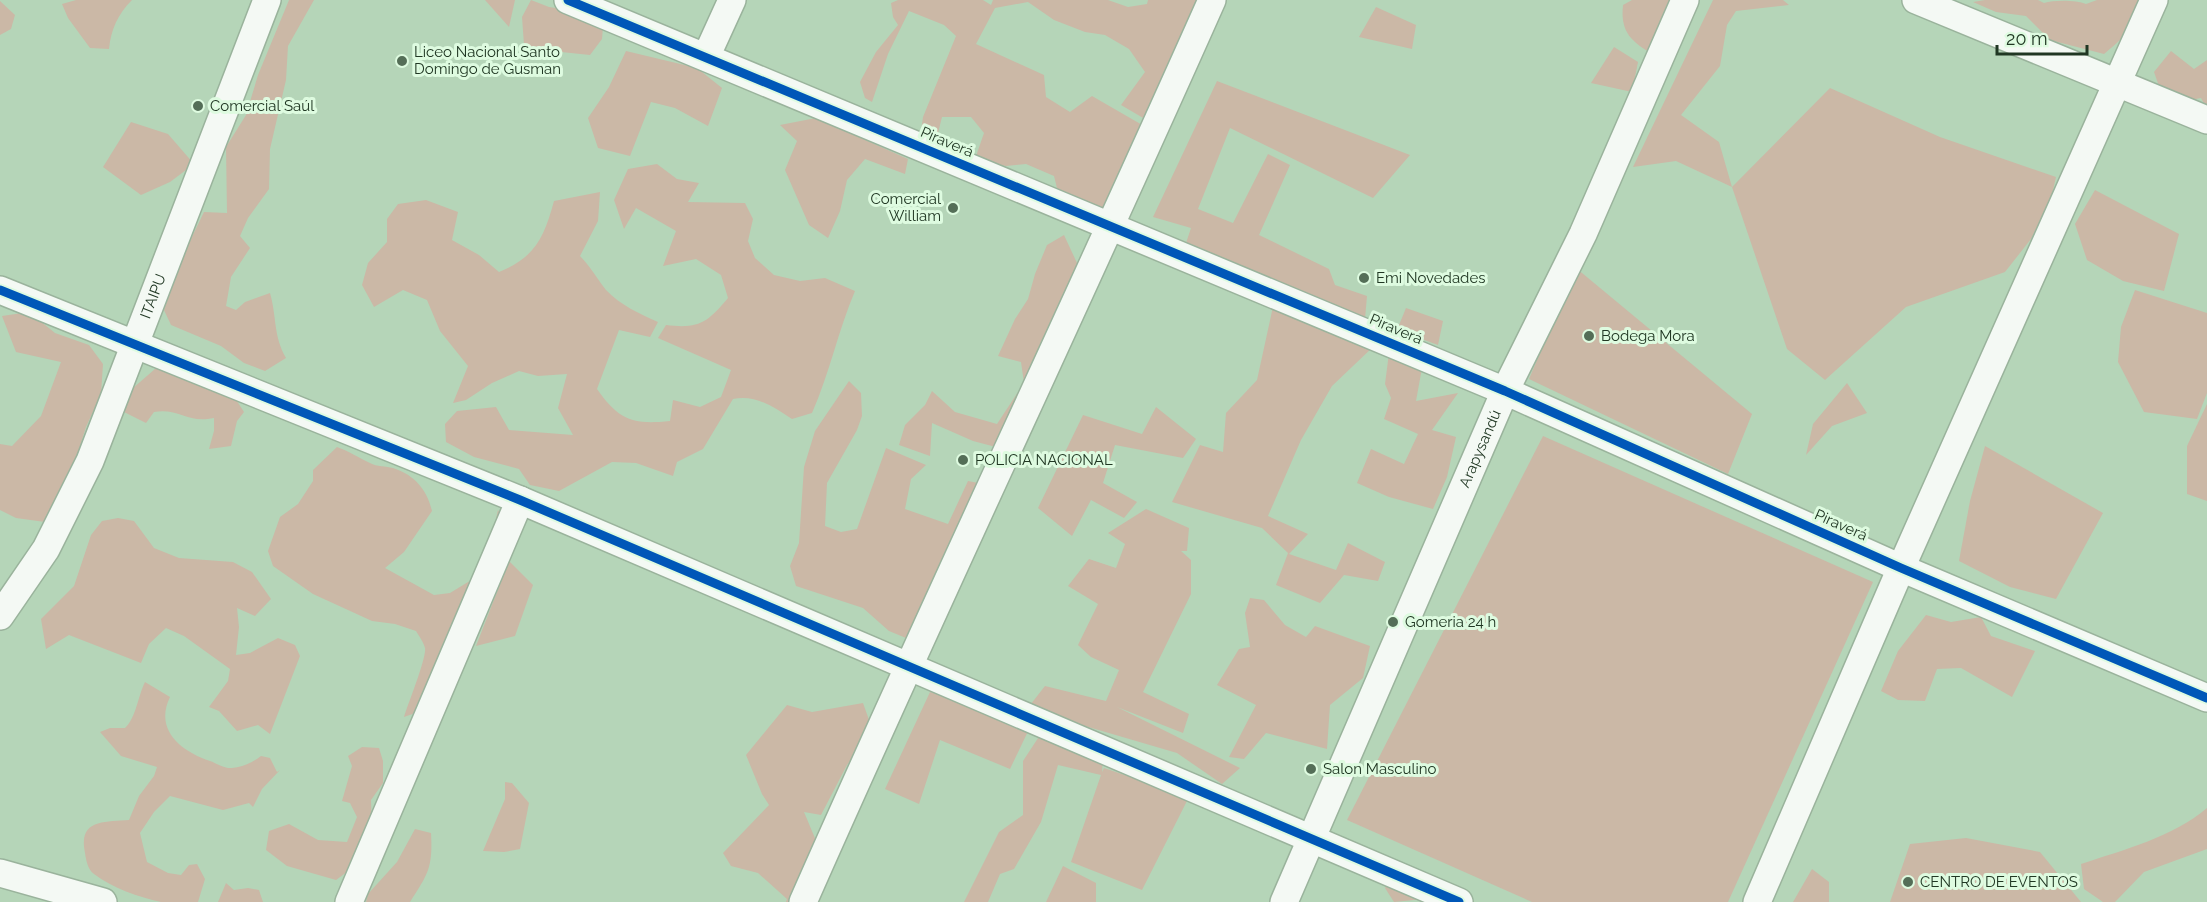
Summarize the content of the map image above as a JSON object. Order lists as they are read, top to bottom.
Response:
{
  "streets": {
    "street": ["Piraverá", "ITAIPU", "Arapysandú"]
  },
  "crossings": [
    ["Piraverá", "Arapysandú"]
  ],
  "places": [
    "Liceo Nacional Santo Domingo de Gusman",
    "Comercial Saúl",
    "Comercial William",
    "Emi Novedades",
    "Bodega Mora",
    "POLICIA NACIONAL",
    "Gomeria 24 h",
    "Salon Masculino",
    "CENTRO DE EVENTOS"
  ],
  "scale_bar": "20 m"
}
